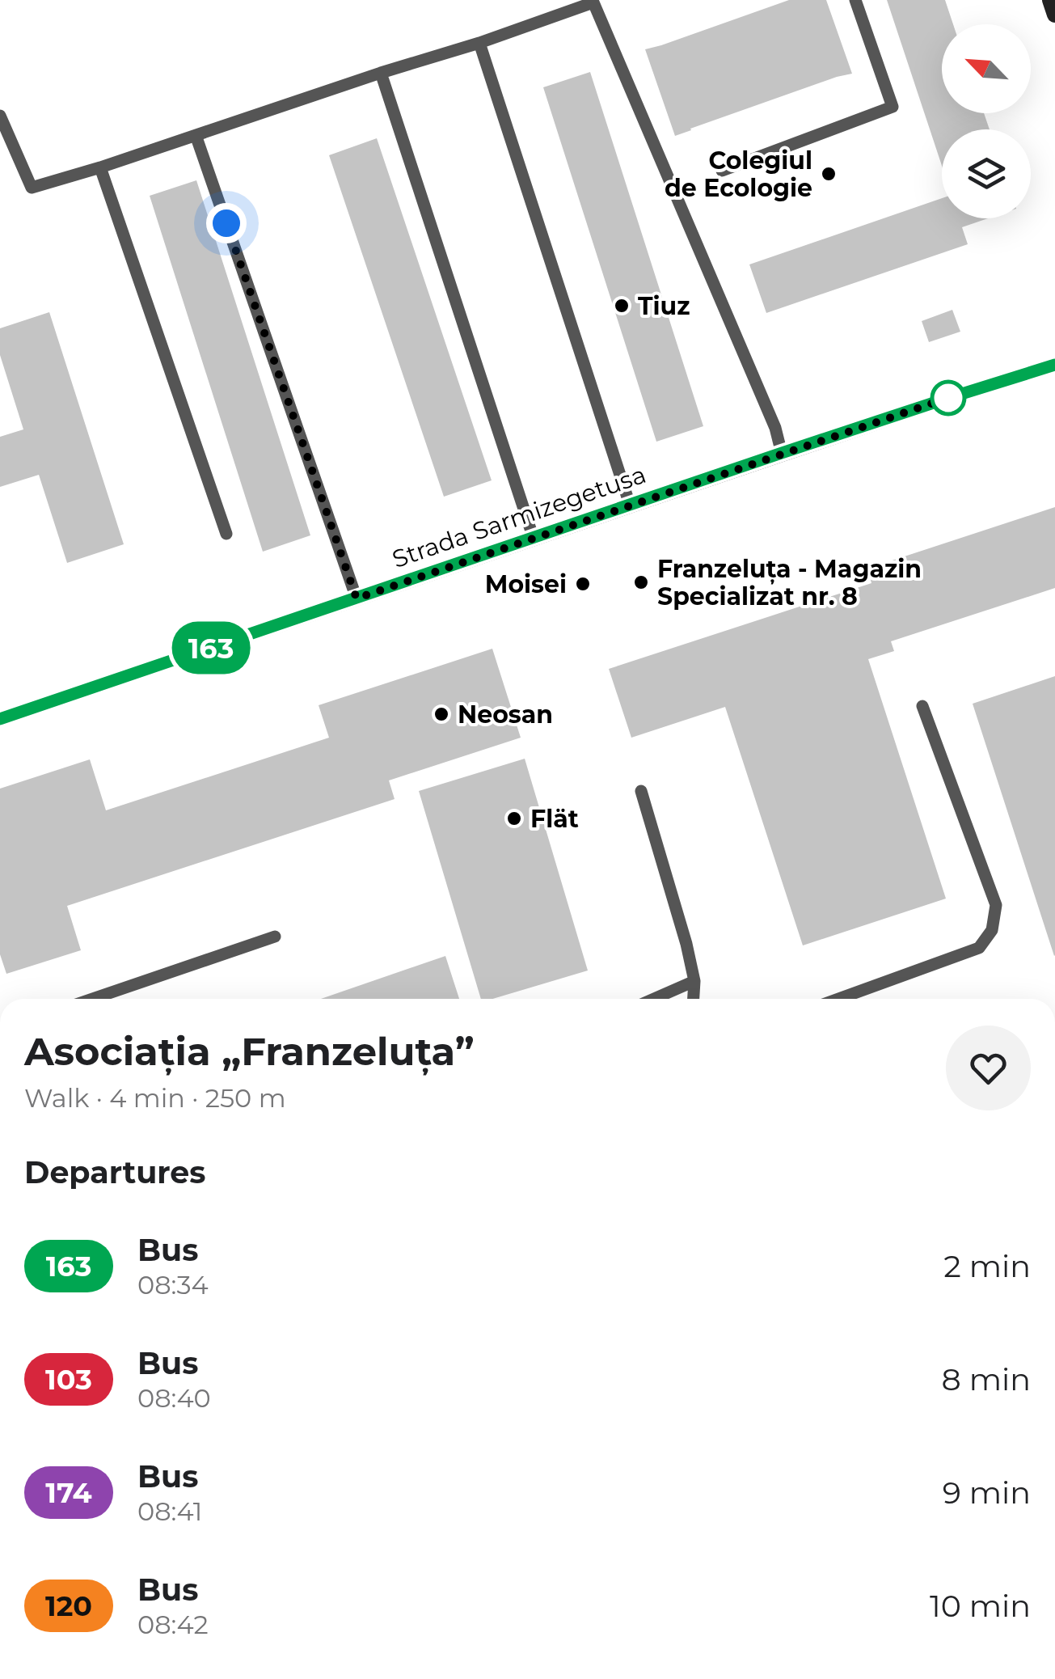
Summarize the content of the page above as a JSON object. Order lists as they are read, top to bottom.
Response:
{
  "streets": {
    "main road": ["Strada Sarmizegetusa"]
  },
  "places": [
    "Colegiul de Ecologie",
    "Tiuz",
    "Franzeluța - Magazin Specializat nr. 8",
    "Moisei",
    "Neosan",
    "Flät"
  ],
  "lines": ["bus line 163"],
  "north": "top left",
  "page": {
    "on_map": "163",
    "heading": [
      ["Asociația „Franzeluța”", "Walk · 4 min · 250 m"],
      "Departures"
    ],
    "list": [
      {
        "mark": "163",
        "name": "Bus",
        "note": "08:34",
        "value": "2 min"
      },
      {
        "mark": "103",
        "name": "Bus",
        "note": "08:40",
        "value": "8 min"
      },
      {
        "mark": "174",
        "name": "Bus",
        "note": "08:41",
        "value": "9 min"
      },
      {
        "mark": "120",
        "name": "Bus",
        "note": "08:42",
        "value": "10 min"
      }
    ]
  }
}
